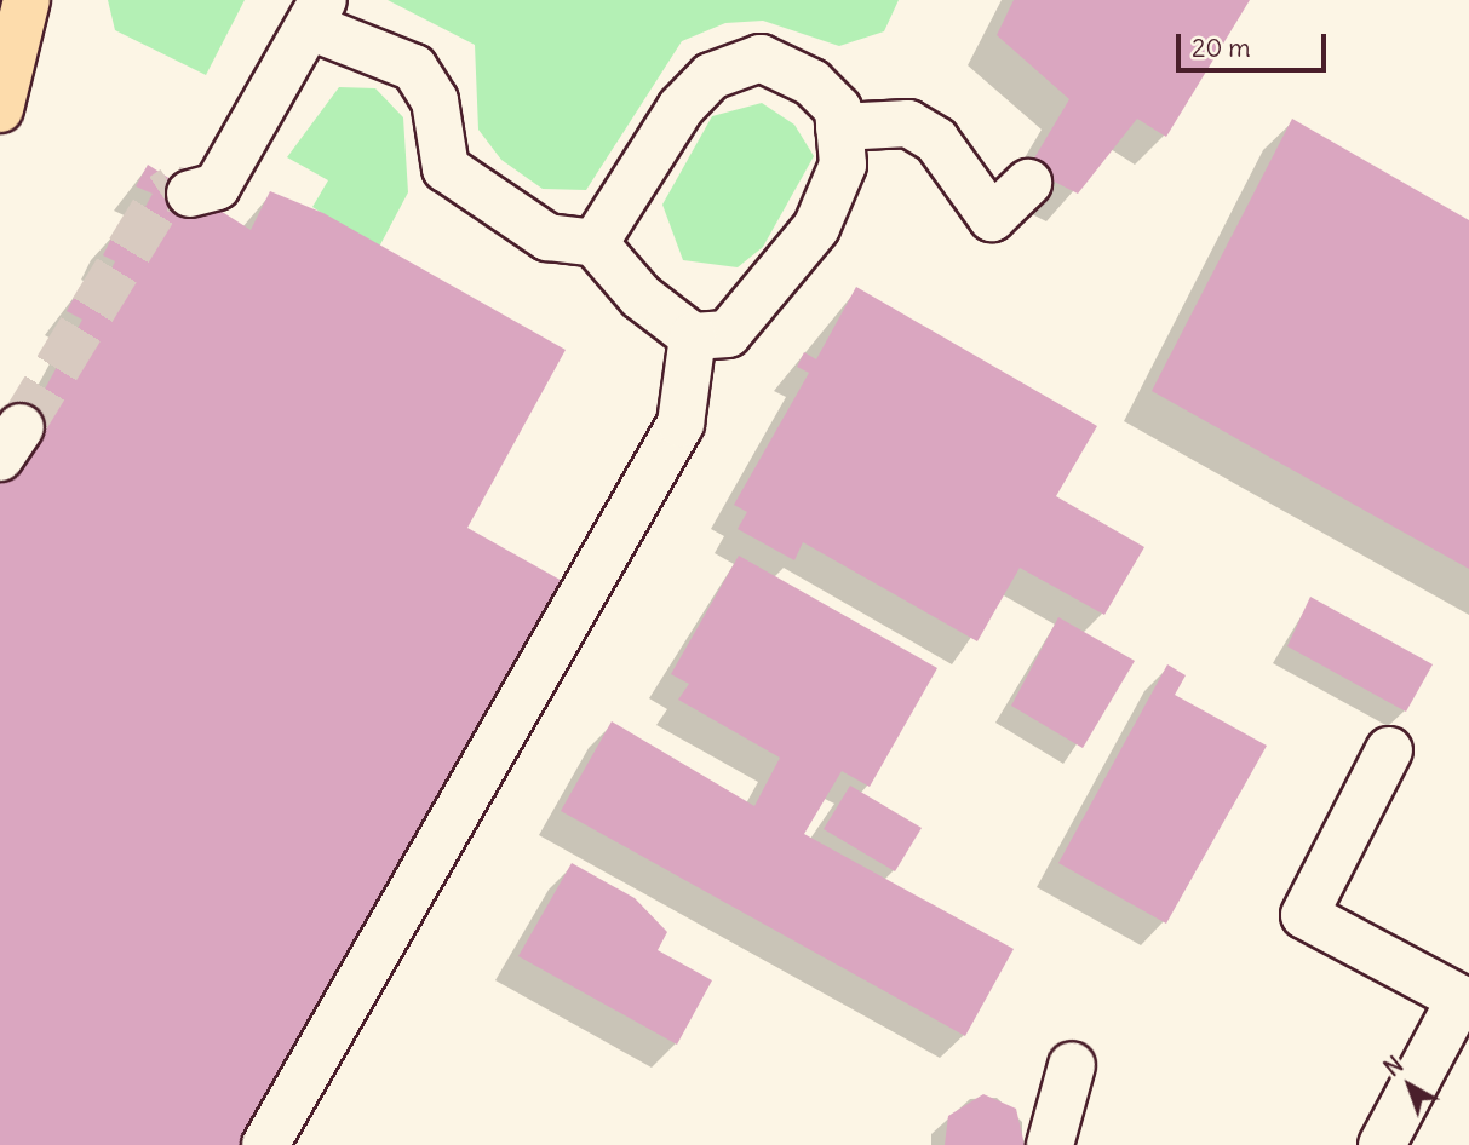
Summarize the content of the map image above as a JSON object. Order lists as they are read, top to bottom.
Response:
{
  "scale_bar": "20 m",
  "north": "top left"
}
